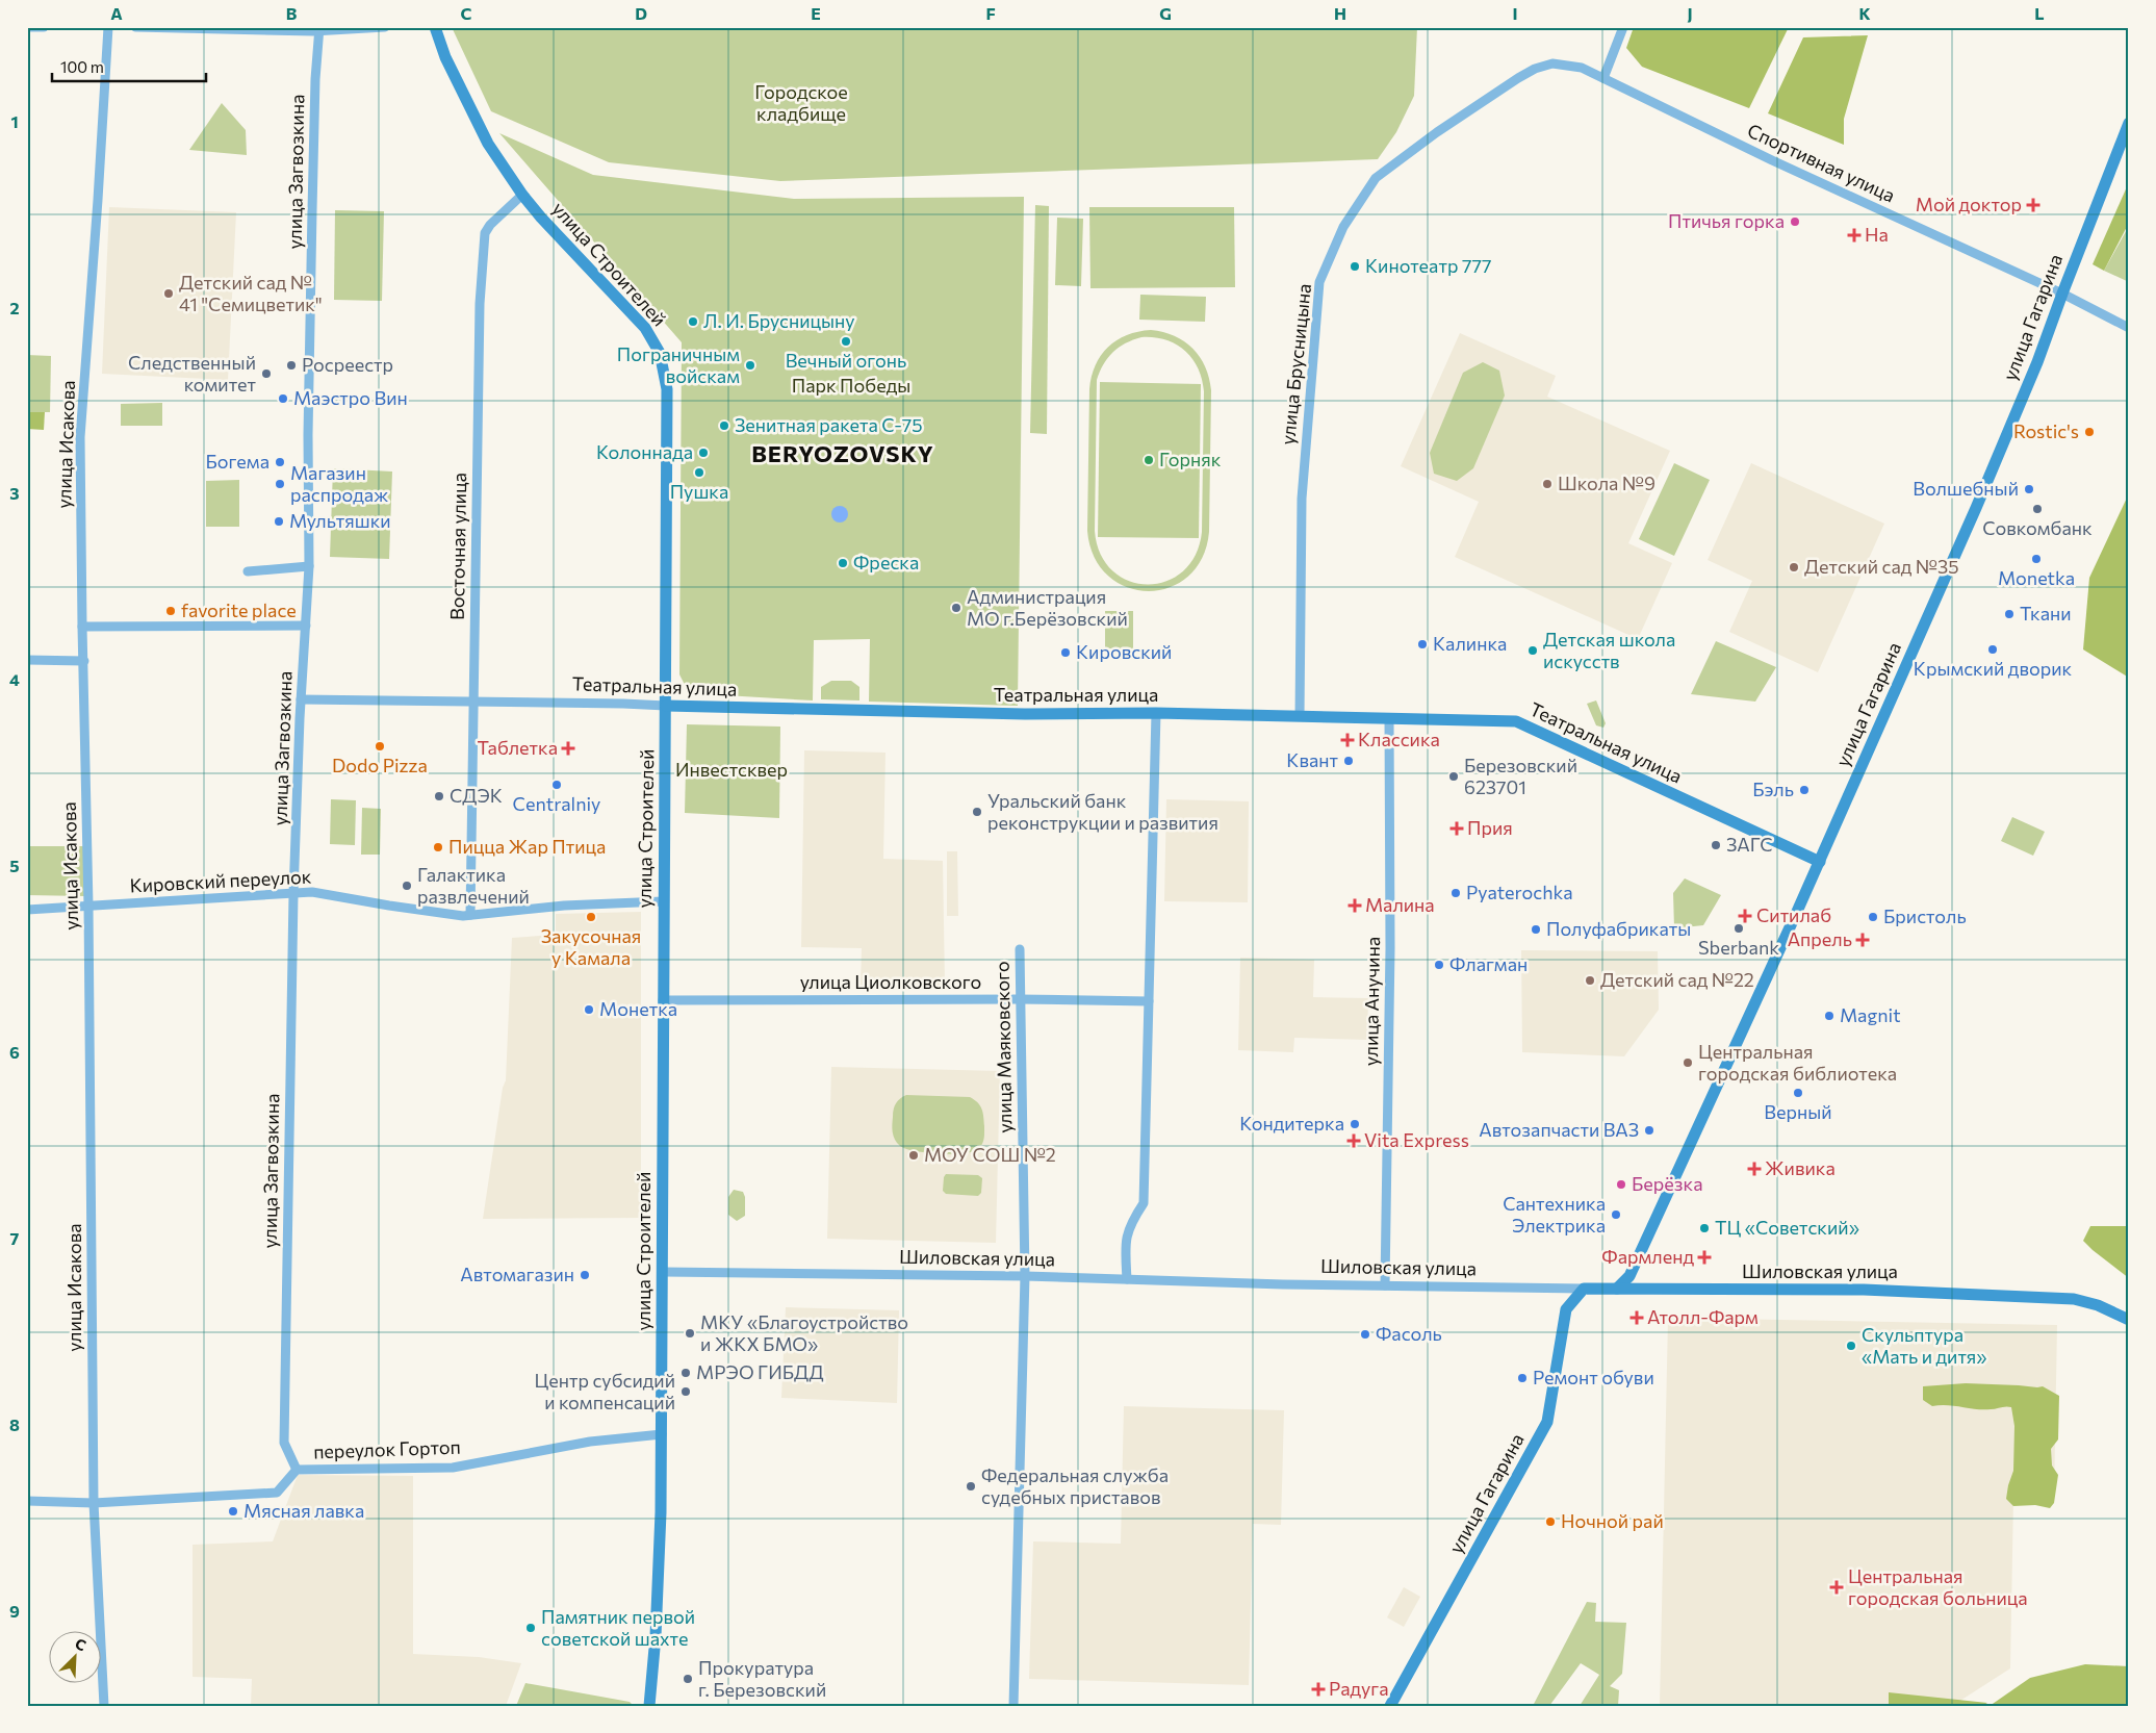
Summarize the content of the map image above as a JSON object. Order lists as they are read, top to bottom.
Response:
{
  "streets": {
    "street": [
      "Спортивная улица",
      "улица Загвозкина",
      "улица Строителей",
      "улица Гагарина",
      "улица Брусницына",
      "улица Исакова",
      "Восточная улица",
      "Театральная улица",
      "Кировский переулок",
      "улица Циолковского",
      "улица Анучина",
      "улица Маяковского",
      "Шиловская улица",
      "переулок Гортоп"
    ]
  },
  "crossings": [
    ["Спортивная улица", "улица Гагарина"],
    ["Спортивная улица", "улица Брусницына"],
    ["улица Загвозкина", "Театральная улица"],
    ["улица Загвозкина", "Кировский переулок"],
    ["улица Загвозкина", "переулок Гортоп"],
    ["улица Строителей", "Восточная улица"],
    ["улица Строителей", "Театральная улица"],
    ["улица Строителей", "Кировский переулок"],
    ["улица Строителей", "улица Циолковского"],
    ["улица Строителей", "Шиловская улица"],
    ["улица Строителей", "переулок Гортоп"],
    ["улица Гагарина", "Театральная улица"],
    ["улица Гагарина", "Шиловская улица"],
    ["улица Брусницына", "Театральная улица"],
    ["улица Исакова", "Кировский переулок"],
    ["улица Исакова", "переулок Гортоп"],
    ["Восточная улица", "Театральная улица"],
    ["Восточная улица", "Кировский переулок"],
    ["Театральная улица", "улица Анучина"],
    ["улица Циолковского", "улица Маяковского"],
    ["улица Анучина", "Шиловская улица"],
    ["улица Маяковского", "Шиловская улица"]
  ],
  "districts": ["BERYOZOVSKY"],
  "parks": ["Городское кладбище", "Парк Победы", "Инвестсквер"],
  "places": {
    "health": [
      "Мой доктор",
      "На",
      "Классика",
      "Таблетка",
      "Прия",
      "Малина",
      "Ситилаб",
      "Апрель",
      "Vita Express",
      "Живика",
      "Фармленд",
      "Атолл-Фарм",
      "Центральная городская больница",
      "Радуга"
    ],
    "other": [
      "Птичья горка",
      "Кинотеатр 777",
      "Детский сад № 41 \"Семицветик\"",
      "Л. И. Брусницыну",
      "Вечный огонь",
      "Росреестр",
      "Пограничным войскам",
      "Следственный комитет",
      "Маэстро Вин",
      "Зенитная ракета С-75",
      "Rostic's",
      "Колоннада",
      "Горняк",
      "Богема",
      "Пушка",
      "Магазин распродаж",
      "Школа №9",
      "Волшебный",
      "Совкомбанк",
      "Мультяшки",
      "Monetka",
      "Фреска",
      "Детский сад №35",
      "Администрация МО г.Берёзовский",
      "favorite place",
      "Ткани",
      "Калинка",
      "Крымский дворик",
      "Детская школа искусств",
      "Кировский",
      "Dodo Pizza",
      "Квант",
      "Березовский 623701",
      "Centralniy",
      "Бэль",
      "СДЭК",
      "Уральский банк реконструкции и развития",
      "ЗАГС",
      "Пицца Жар Птица",
      "Галактика развлечений",
      "Pyaterochka",
      "Закусочная у Камала",
      "Бристоль",
      "Sberbank",
      "Полуфабрикаты",
      "Флагман",
      "Детский сад №22",
      "Монетка",
      "Magnit",
      "Центральная городская библиотека",
      "Верный",
      "Кондитерка",
      "Автозапчасти ВАЗ",
      "МОУ СОШ №2",
      "Берёзка",
      "Сантехника Электрика",
      "ТЦ «Советский»",
      "Автомагазин",
      "МКУ «Благоустройство и ЖКХ БМО»",
      "Фасоль",
      "Скульптура «Мать и дитя»",
      "МРЭО ГИБДД",
      "Ремонт обуви",
      "Центр субсидий и компенсаций",
      "Федеральная служба судебных приставов",
      "Мясная лавка",
      "Ночной рай",
      "Памятник первой советской шахте",
      "Прокуратура г. Березовский"
    ]
  },
  "scale_bar": "100 m",
  "north": "top right",
  "grid": {
    "columns": [
      "A",
      "B",
      "C",
      "D",
      "E",
      "F",
      "G",
      "H",
      "I",
      "J",
      "K",
      "L"
    ],
    "rows": [
      "1",
      "2",
      "3",
      "4",
      "5",
      "6",
      "7",
      "8",
      "9"
    ]
  }
}
